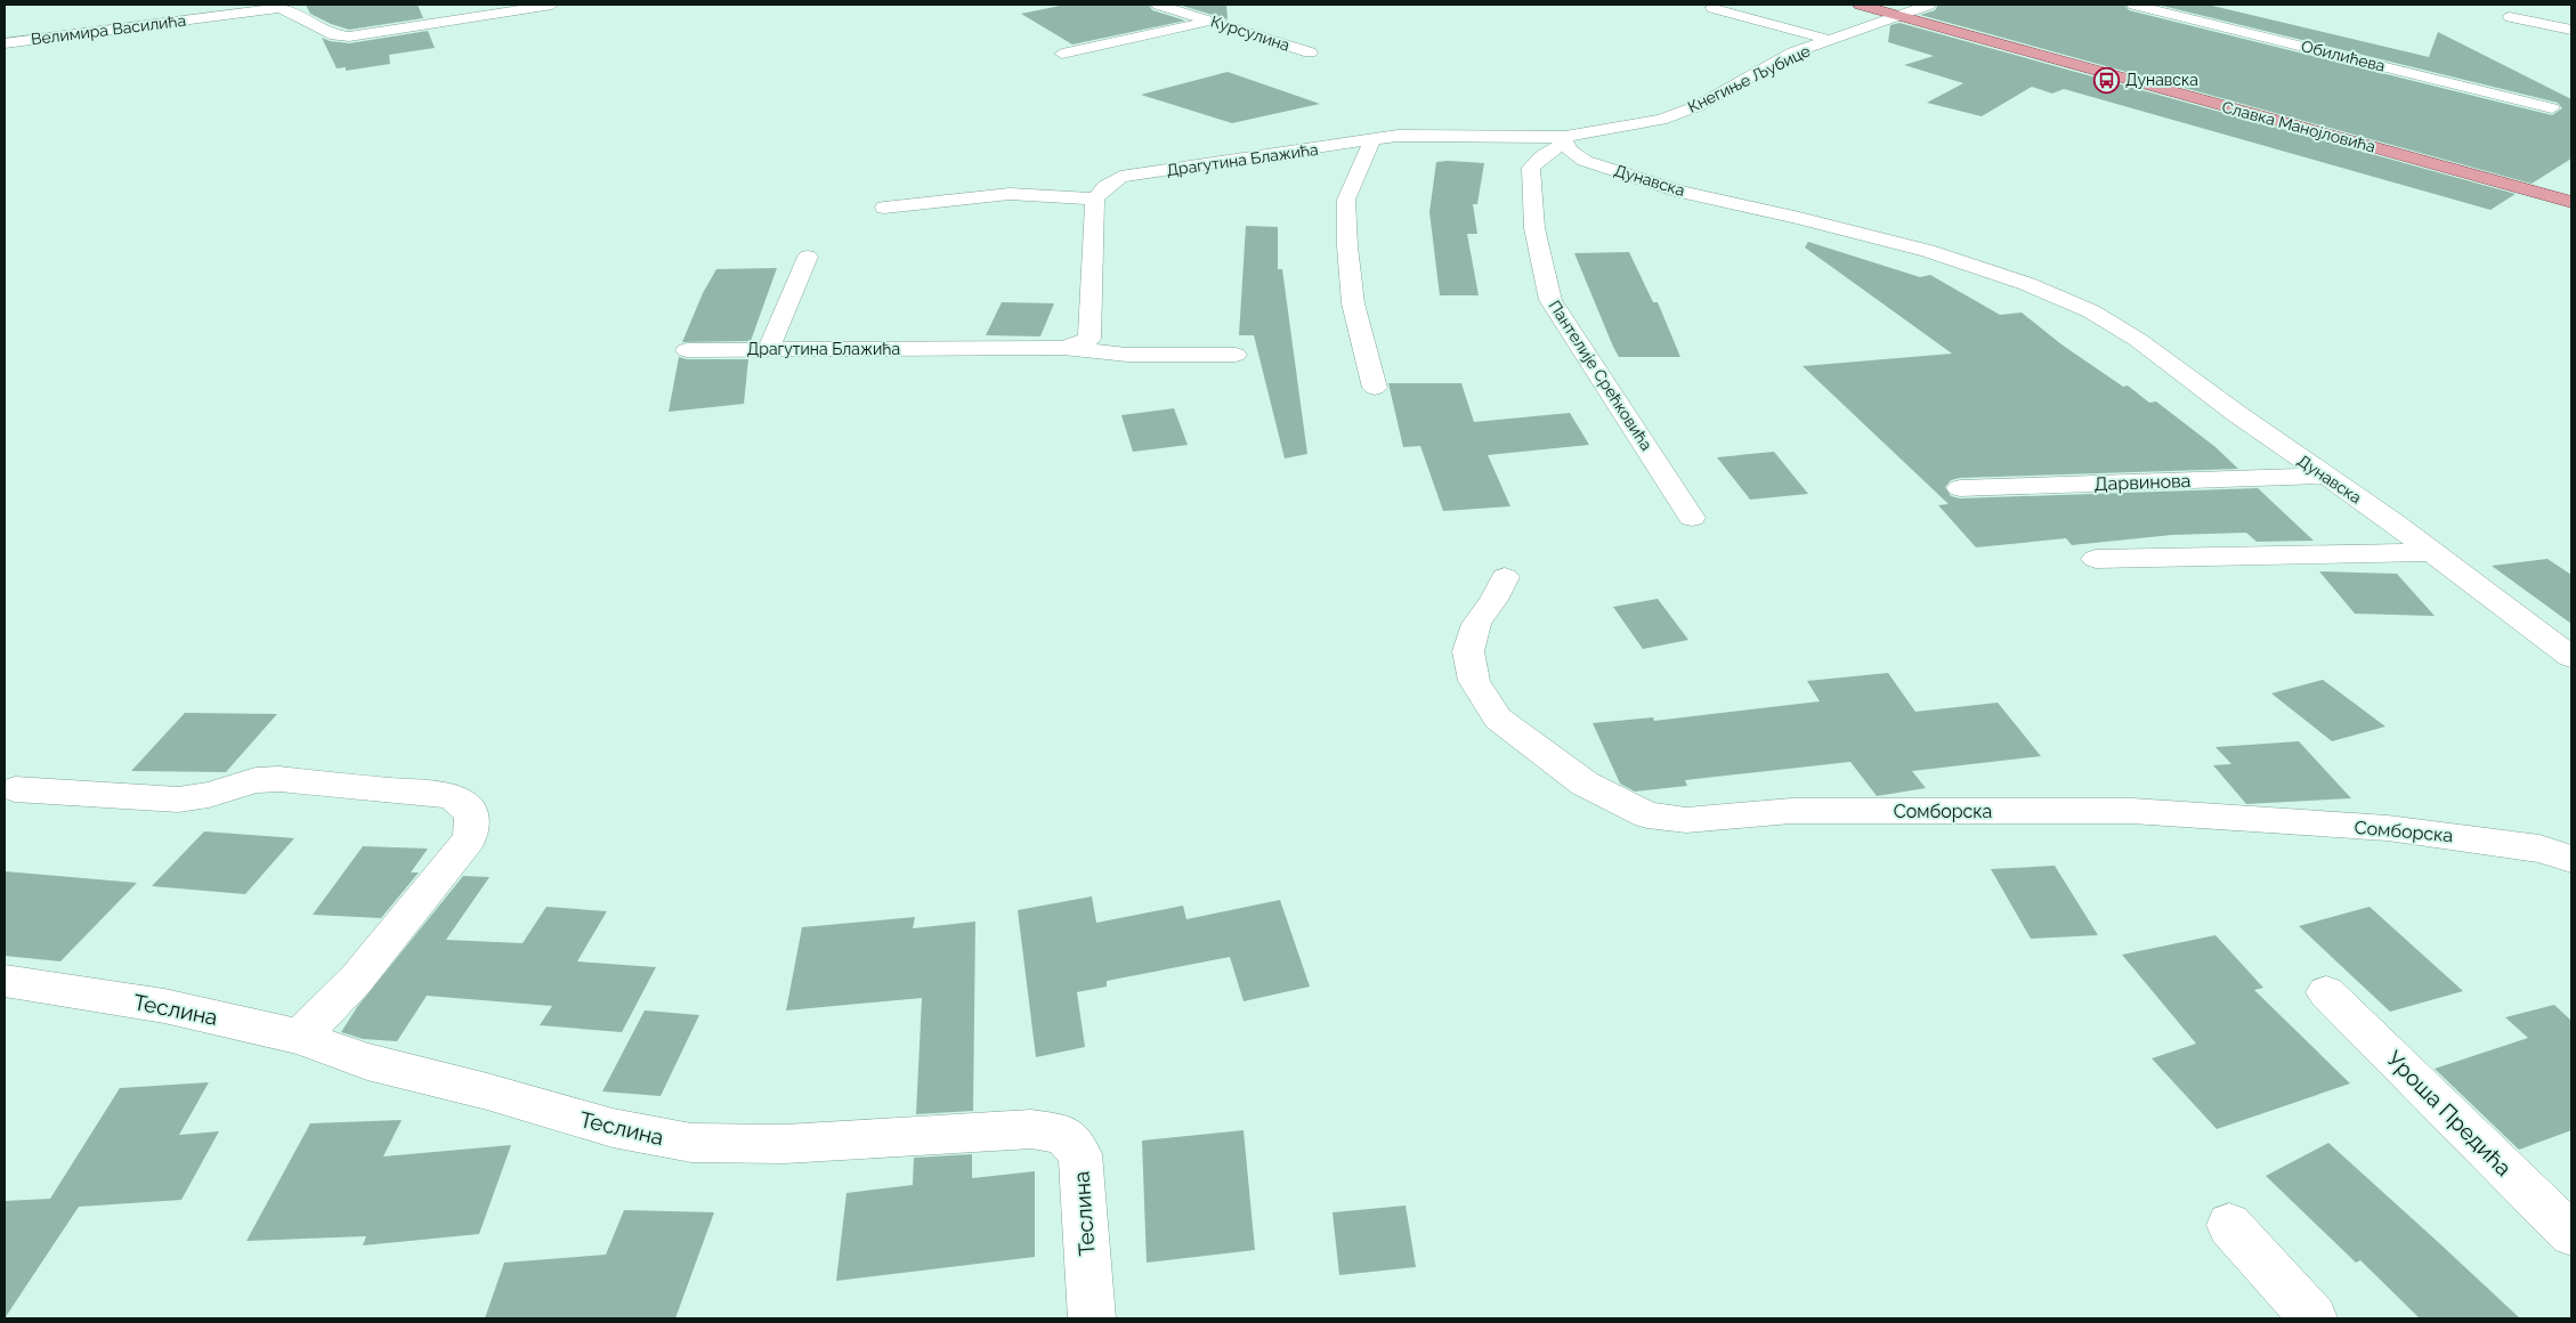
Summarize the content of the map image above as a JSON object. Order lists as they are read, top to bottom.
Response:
{
  "streets": {
    "main road": ["Славка Манојловића"],
    "street": [
      "Велимира Василића",
      "Курсулина",
      "Обилићева",
      "Кнегиње Љубице",
      "Драгутина Блажића",
      "Дунавска",
      "Пантелије Срећковића",
      "Дарвинова",
      "Сомборска",
      "Теслина",
      "Уроша Предића"
    ]
  },
  "crossings": [
    ["Кнегиње Љубице", "Славка Манојловића"],
    ["Кнегиње Љубице", "Драгутина Блажића"],
    ["Кнегиње Љубице", "Дунавска"],
    ["Кнегиње Љубице", "Пантелије Срећковића"],
    ["Драгутина Блажића", "Дунавска"],
    ["Драгутина Блажића", "Пантелије Срећковића"],
    ["Дунавска", "Пантелије Срећковића"],
    ["Дунавска", "Дарвинова"]
  ],
  "places": {
    "bus stop": ["Дунавска"]
  }
}
